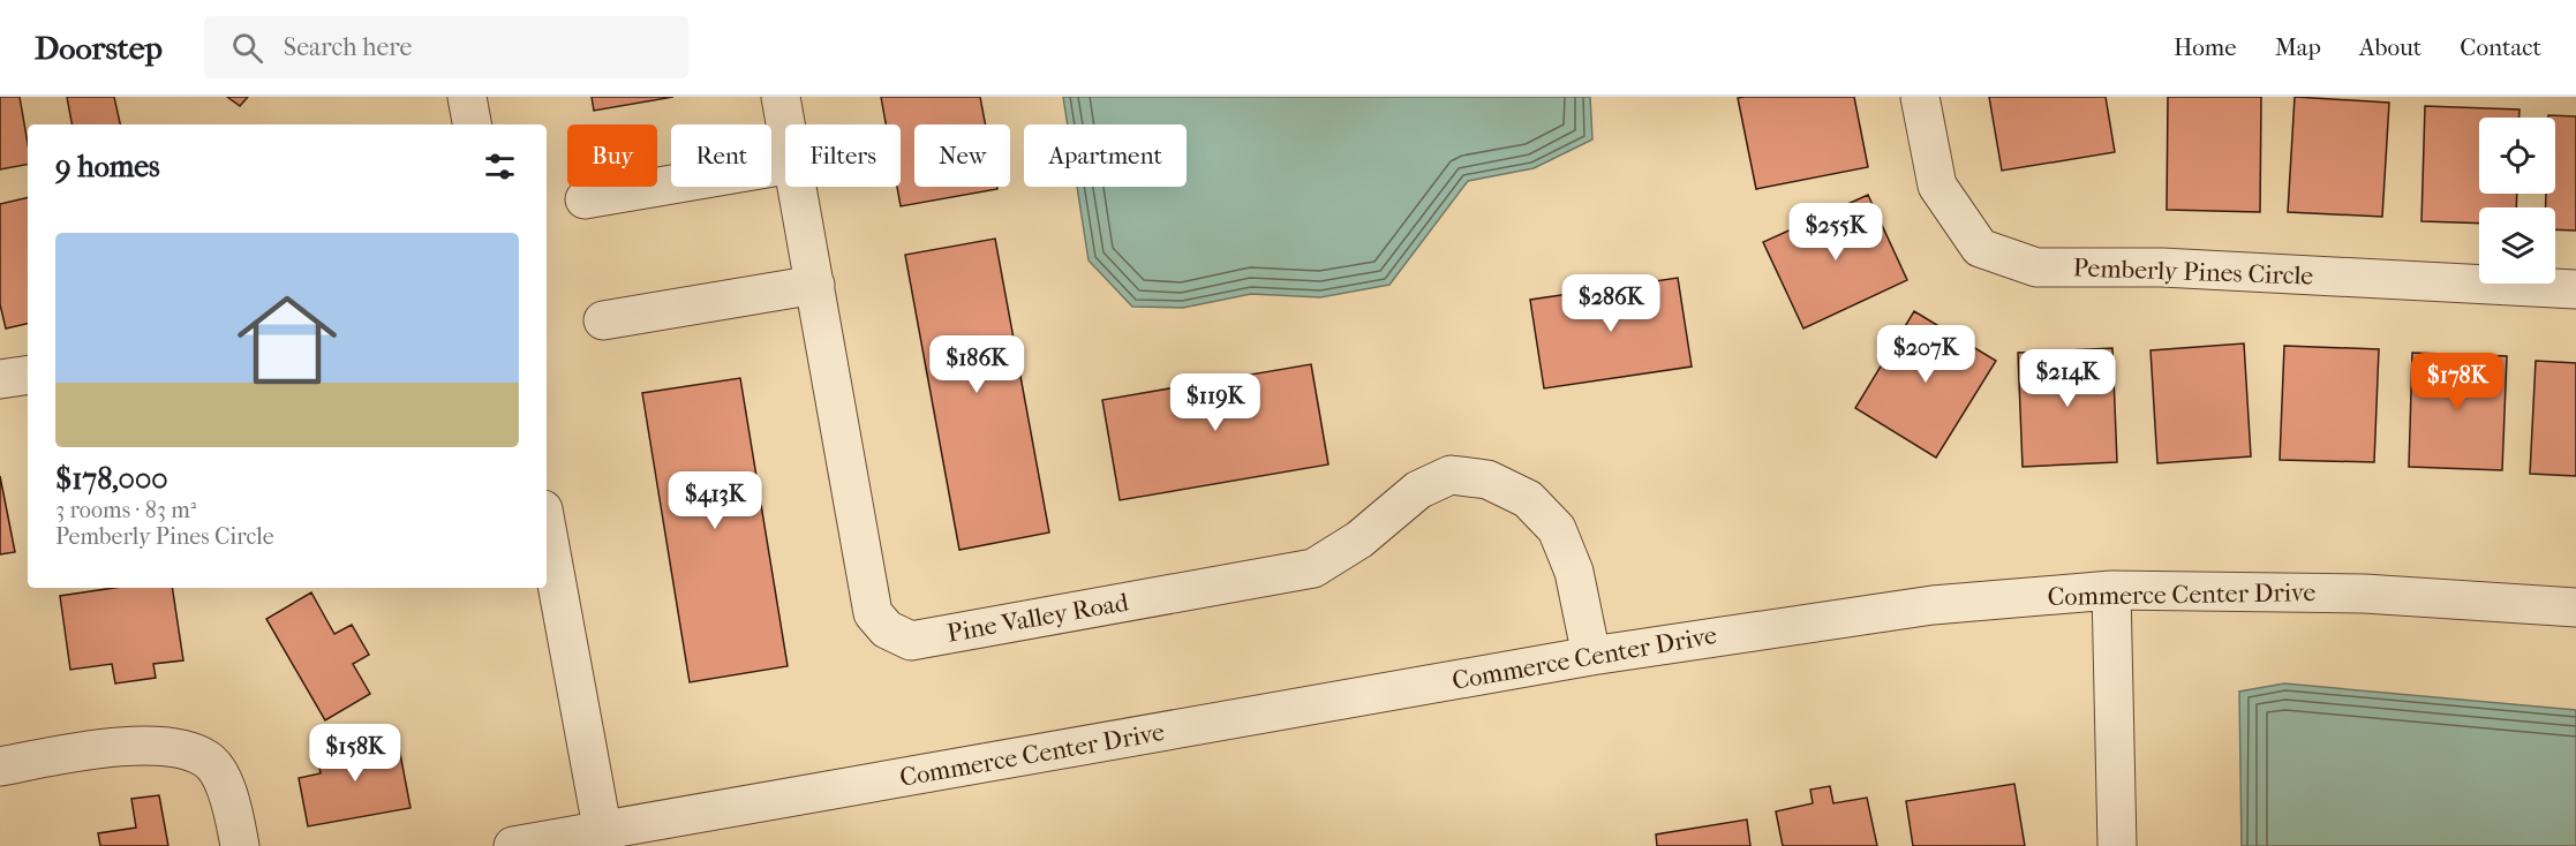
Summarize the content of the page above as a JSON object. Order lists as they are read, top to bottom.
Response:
{
  "streets": {
    "street": ["Pemberly Pines Circle", "Commerce Center Drive", "Pine Valley Road"]
  },
  "crossings": [
    ["Commerce Center Drive", "Pine Valley Road"]
  ],
  "page": {
    "header": "Doorstep",
    "search": "Search here",
    "nav": [
      "Home",
      "Map",
      "About",
      "Contact"
    ],
    "chip": [
      "Buy",
      "Rent",
      "Filters",
      "New",
      "Apartment"
    ],
    "heading": "9 homes",
    "price": [
      "$255K",
      "$286K",
      "$207K",
      "$186K",
      "$214K",
      "$178K",
      "$119K",
      "$413K",
      "$158K"
    ],
    "list": [
      {
        "name": "$178,000",
        "note": "3 rooms · 83 m² · Pemberly Pines Circle"
      }
    ]
  }
}
